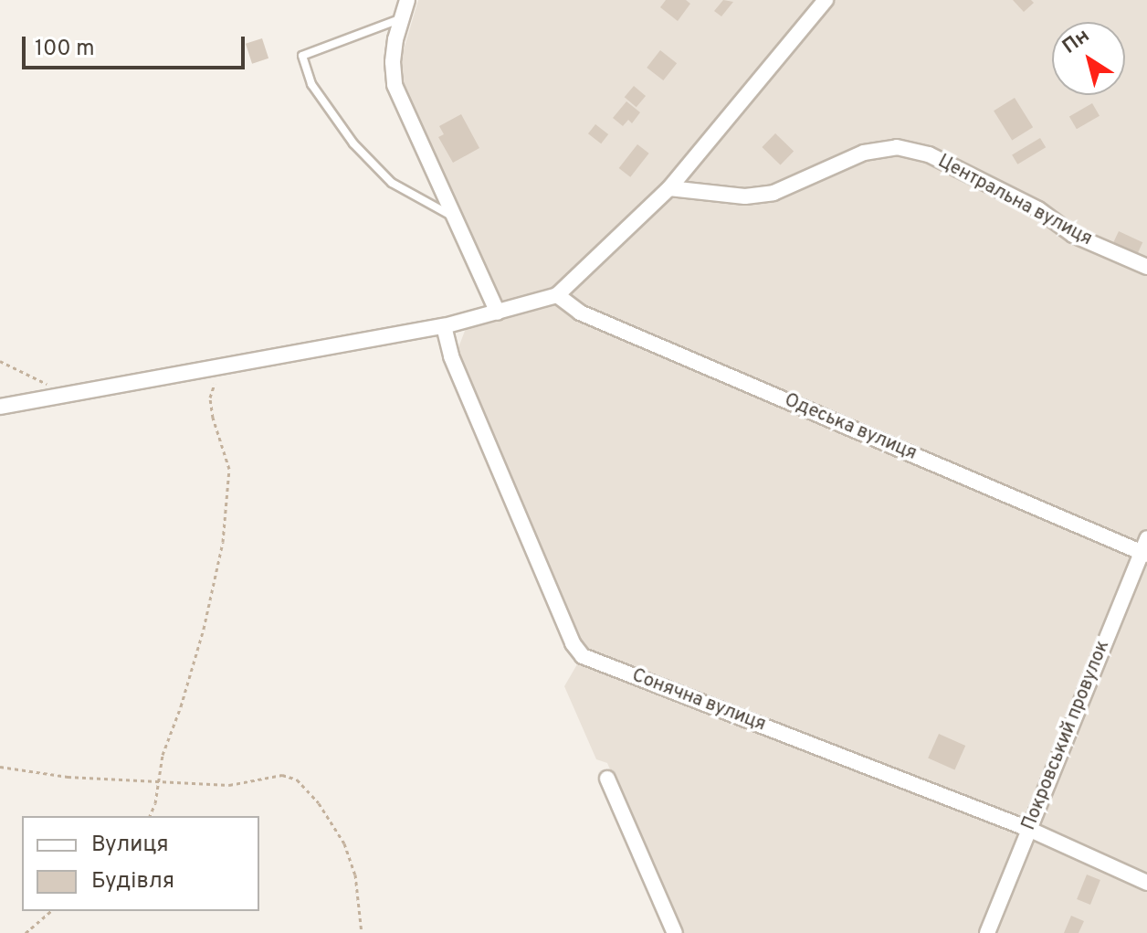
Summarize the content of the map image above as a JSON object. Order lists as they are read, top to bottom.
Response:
{
  "streets": {
    "street": [
      "Центральна вулиця",
      "Одеська вулиця",
      "Сонячна вулиця",
      "Покровський провулок"
    ]
  },
  "crossings": [
    ["Одеська вулиця", "Покровський провулок"],
    ["Сонячна вулиця", "Покровський провулок"]
  ],
  "legend": ["Вулиця", "Будівля"],
  "scale_bar": "100 m",
  "north": "top left"
}
